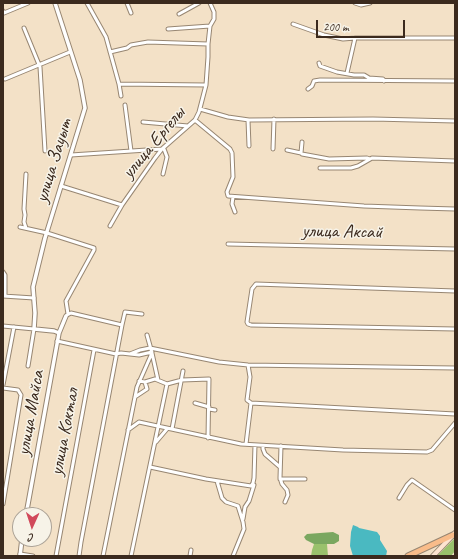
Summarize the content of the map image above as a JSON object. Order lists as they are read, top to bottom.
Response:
{
  "streets": {
    "street": [
      "улица Ергелы",
      "улица Зауыт",
      "улица Аксай",
      "улица Майса",
      "улица Коктал"
    ]
  },
  "scale_bar": "200 m",
  "north": "bottom"
}
